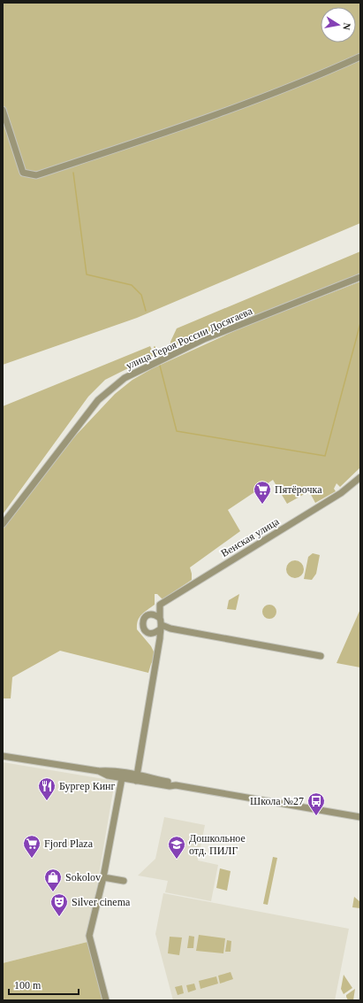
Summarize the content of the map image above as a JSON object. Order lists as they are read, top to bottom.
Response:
{
  "streets": {
    "street": ["улица Героя России Досягаева", "Венская улица"]
  },
  "places": {
    "supermarket": ["Пятёрочка", "Fjord Plaza"],
    "restaurant": ["Бургер Кинг"],
    "bus stop": ["Школа №27"],
    "school or university": ["Дошкольное отд. ПИЛГ"],
    "shop": ["Sokolov"],
    "theatre": ["Silver cinema"]
  },
  "scale_bar": "100 m",
  "north": "right"
}
